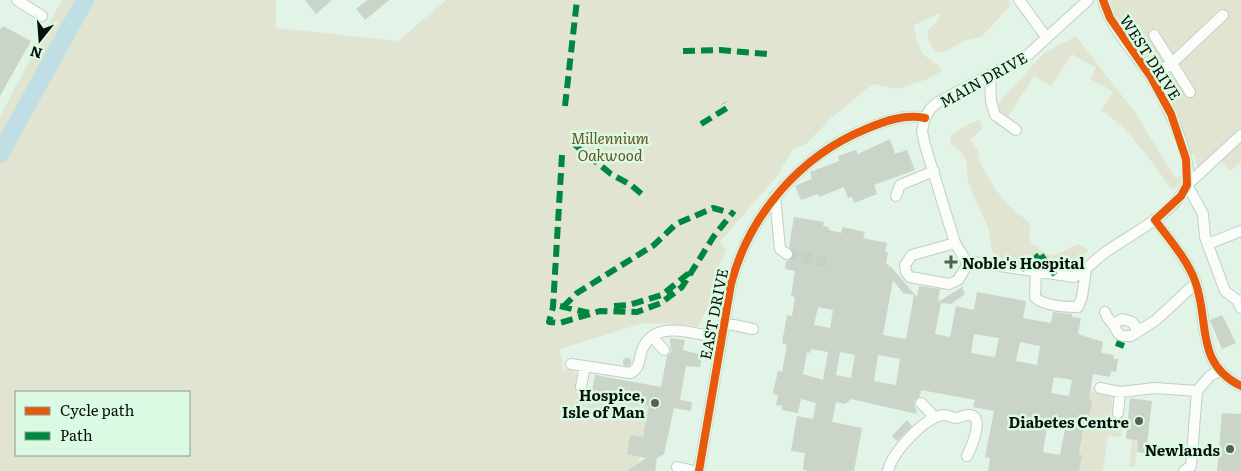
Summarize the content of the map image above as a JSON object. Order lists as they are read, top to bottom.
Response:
{
  "streets": {
    "street": ["WEST DRIVE", "MAIN DRIVE", "EAST DRIVE"]
  },
  "crossings": [
    ["MAIN DRIVE", "EAST DRIVE"]
  ],
  "parks": ["Millennium Oakwood"],
  "places": {
    "health": ["Noble's Hospital"],
    "other": ["Hospice, Isle of Man", "Diabetes Centre", "Newlands"]
  },
  "legend": ["Cycle path", "Path"],
  "north": "bottom"
}
